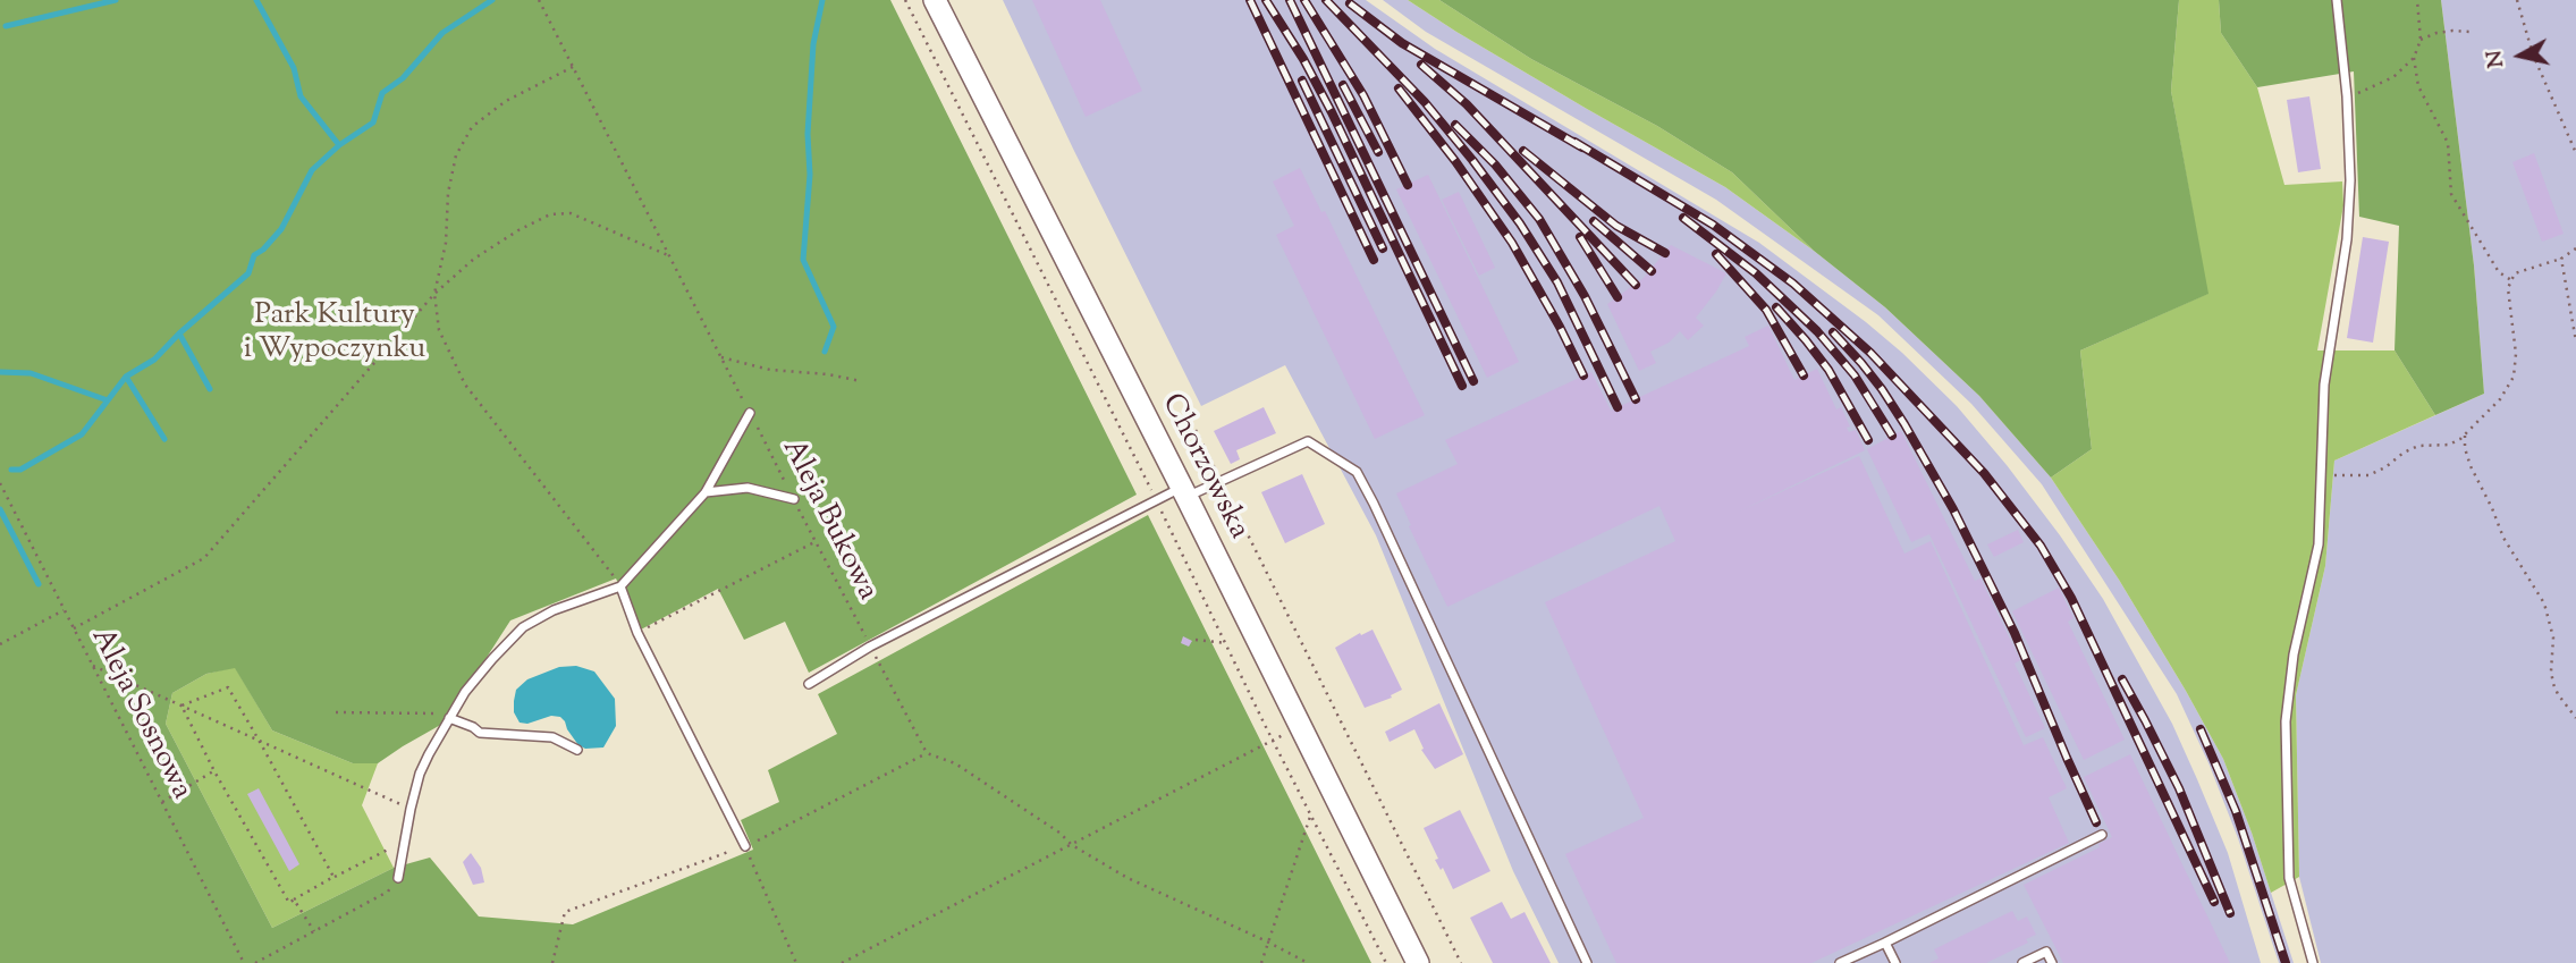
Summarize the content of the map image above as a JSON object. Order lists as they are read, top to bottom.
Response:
{
  "streets": {
    "main road": ["Chorzowska"],
    "path": ["Aleja Bukowa", "Aleja Sosnowa"]
  },
  "parks": ["Park Kultury i Wypoczynku"],
  "north": "left"
}
